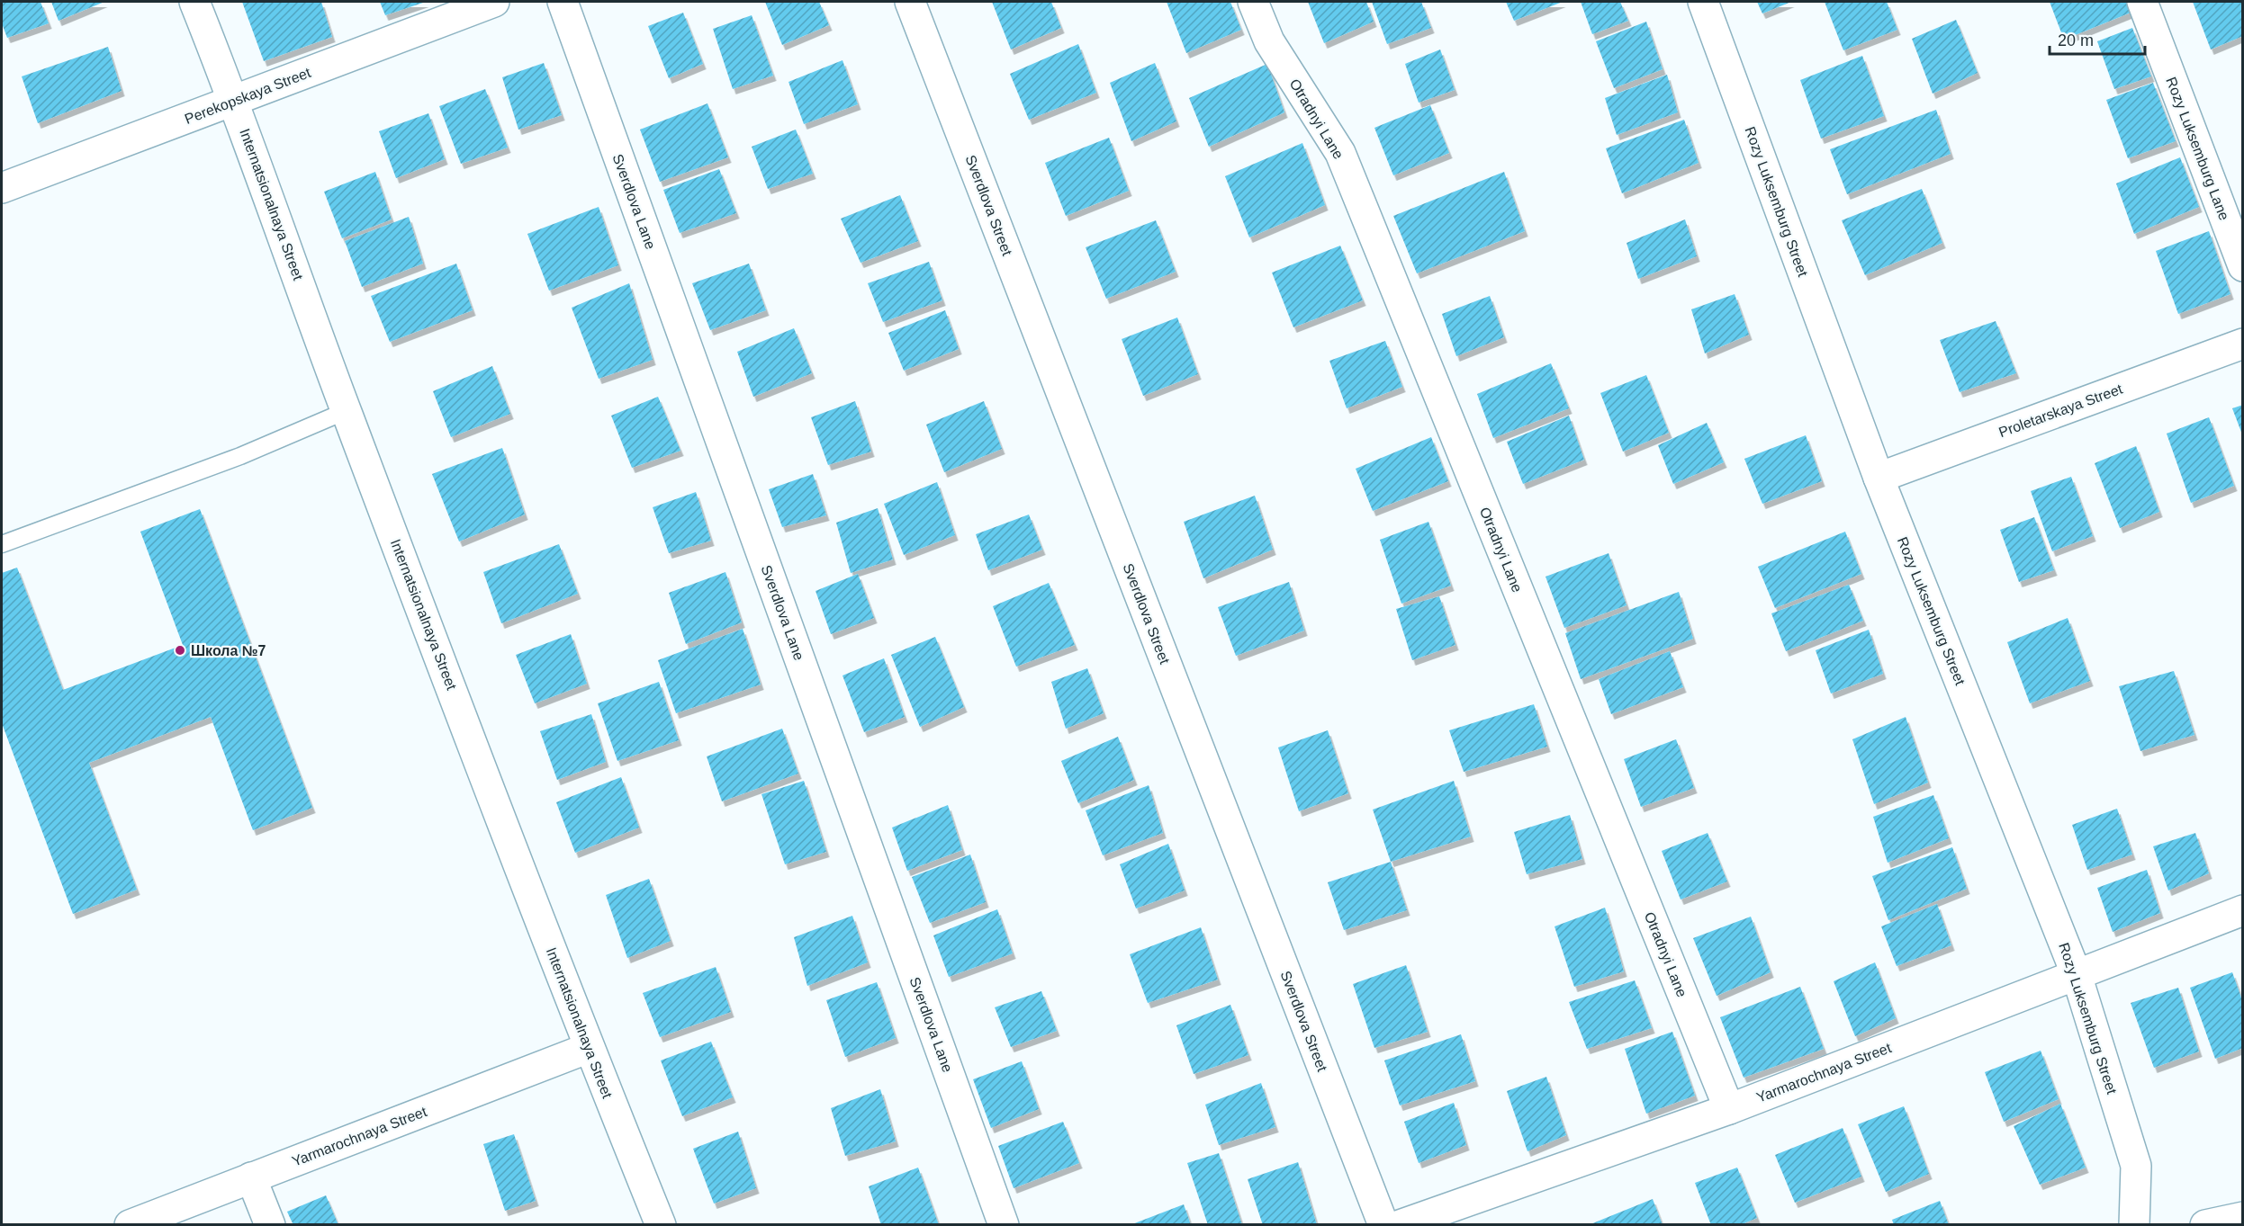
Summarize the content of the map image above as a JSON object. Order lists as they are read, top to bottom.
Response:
{
  "streets": {
    "street": [
      "Perekopskaya Street",
      "Otradnyi Lane",
      "Rozy Luksemburg Lane",
      "Sverdlova Lane",
      "Rozy Luksemburg Street",
      "Internatsionalnaya Street",
      "Sverdlova Street",
      "Proletarskaya Street",
      "Yarmarochnaya Street"
    ]
  },
  "crossings": [
    ["Perekopskaya Street", "Internatsionalnaya Street"],
    ["Otradnyi Lane", "Yarmarochnaya Street"],
    ["Rozy Luksemburg Street", "Proletarskaya Street"],
    ["Rozy Luksemburg Street", "Yarmarochnaya Street"],
    ["Internatsionalnaya Street", "Yarmarochnaya Street"]
  ],
  "places": ["Школа №7"],
  "scale_bar": "20 m"
}
